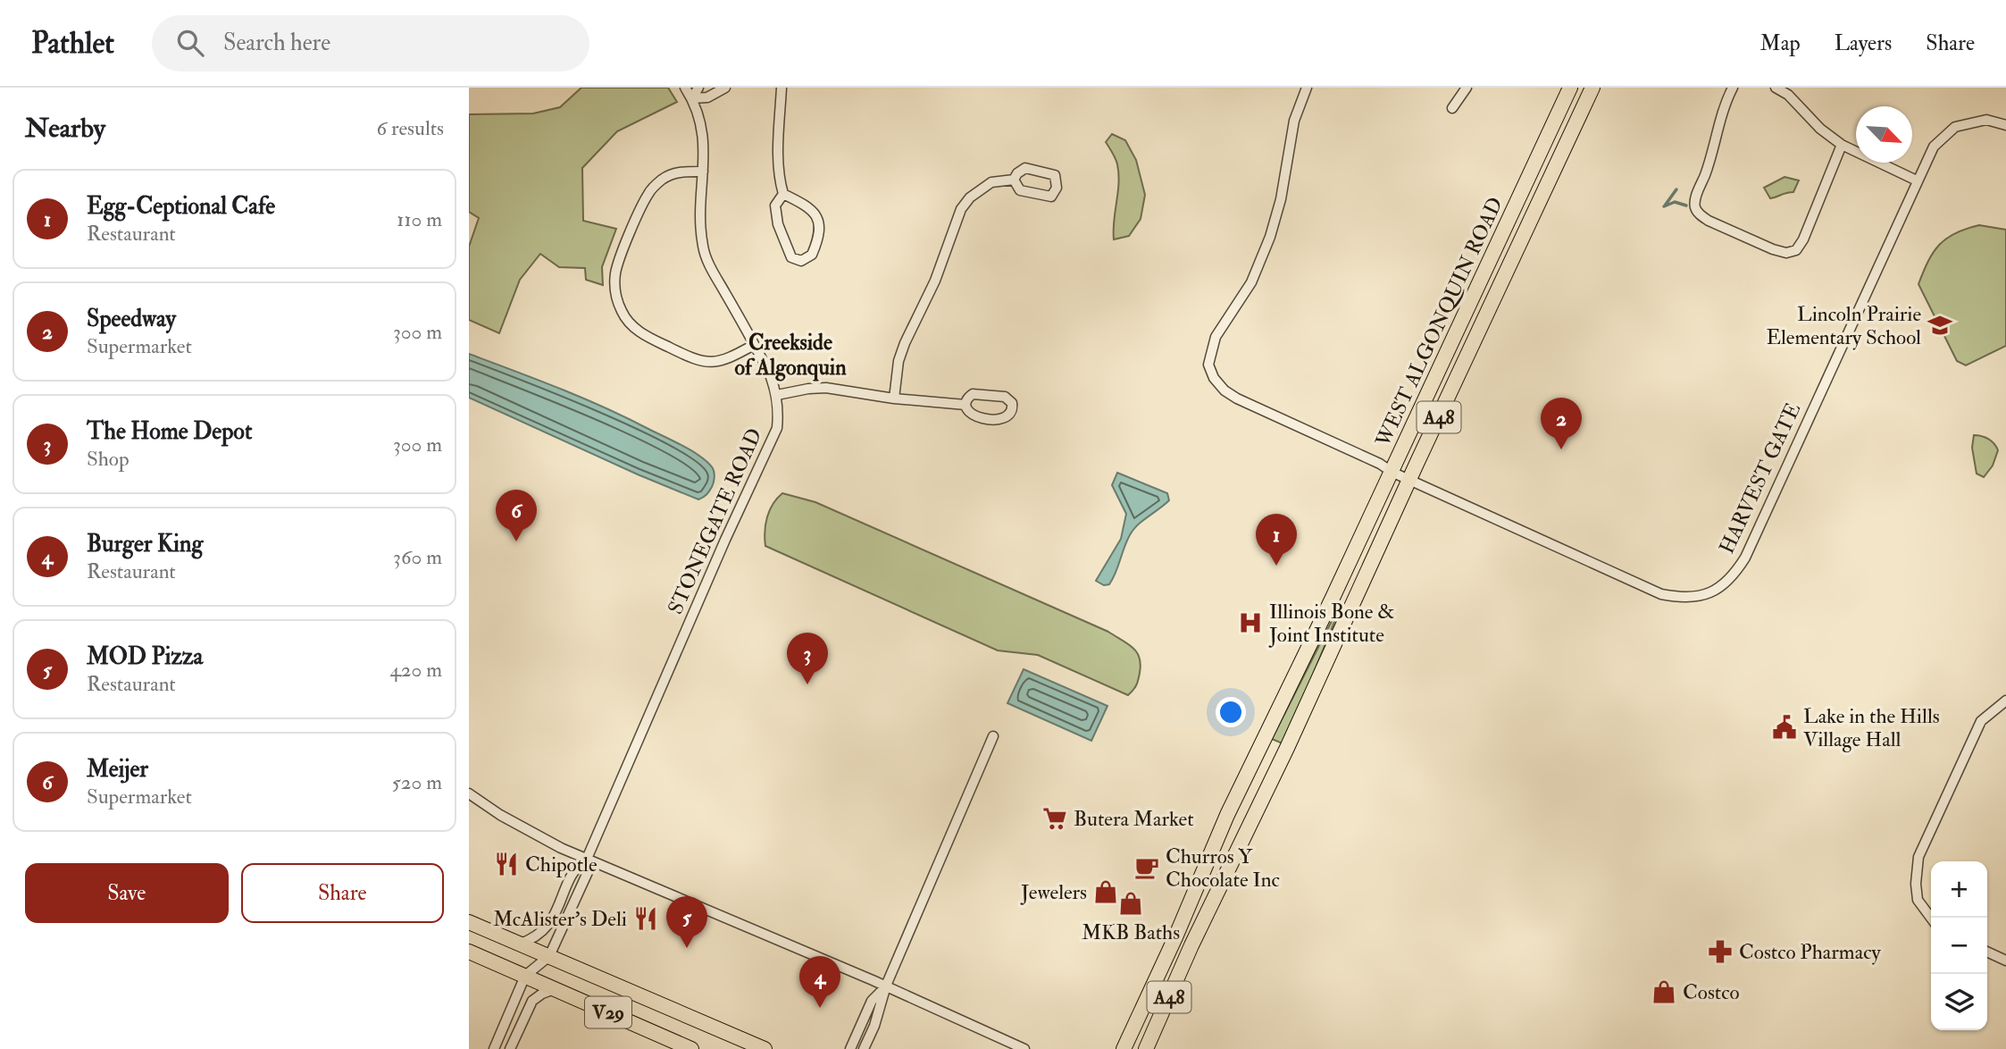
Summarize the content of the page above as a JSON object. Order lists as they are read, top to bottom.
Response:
{
  "streets": {
    "main road": ["WEST ALGONQUIN ROAD", "A48", "V29"],
    "street": ["HARVEST GATE", "STONEGATE ROAD"]
  },
  "crossings": [
    ["WEST ALGONQUIN ROAD", "HARVEST GATE"],
    ["A48", "HARVEST GATE"],
    ["STONEGATE ROAD", "V29"]
  ],
  "districts": ["Creekside of Algonquin"],
  "places": {
    "school or university": ["Lincoln Prairie Elementary School"],
    "hospital": ["Illinois Bone & Joint Institute"],
    "public building": ["Lake in the Hills Village Hall"],
    "supermarket": ["Butera Market"],
    "restaurant": ["Chipotle", "McAlister's Deli"],
    "cafe": ["Churros Y Chocolate Inc"],
    "shop": ["Jewelers", "MKB Baths", "Costco"],
    "pharmacy": ["Costco Pharmacy"]
  },
  "north": "bottom right",
  "page": {
    "header": "Pathlet",
    "search": "Search here",
    "nav": ["Map", "Layers", "Share"],
    "heading": ["Nearby", "6 results"],
    "list": [
      {
        "mark": "1",
        "name": "Egg-Ceptional Cafe",
        "note": "Restaurant",
        "value": "110 m"
      },
      {
        "mark": "2",
        "name": "Speedway",
        "note": "Supermarket",
        "value": "300 m"
      },
      {
        "mark": "3",
        "name": "The Home Depot",
        "note": "Shop",
        "value": "300 m"
      },
      {
        "mark": "4",
        "name": "Burger King",
        "note": "Restaurant",
        "value": "360 m"
      },
      {
        "mark": "5",
        "name": "MOD Pizza",
        "note": "Restaurant",
        "value": "420 m"
      },
      {
        "mark": "6",
        "name": "Meijer",
        "note": "Supermarket",
        "value": "520 m"
      }
    ],
    "pins": [
      "2",
      "6",
      "1",
      "3",
      "5",
      "4"
    ],
    "buttons": ["Save", "Share"],
    "map_buttons": ["+", "−"]
  }
}
